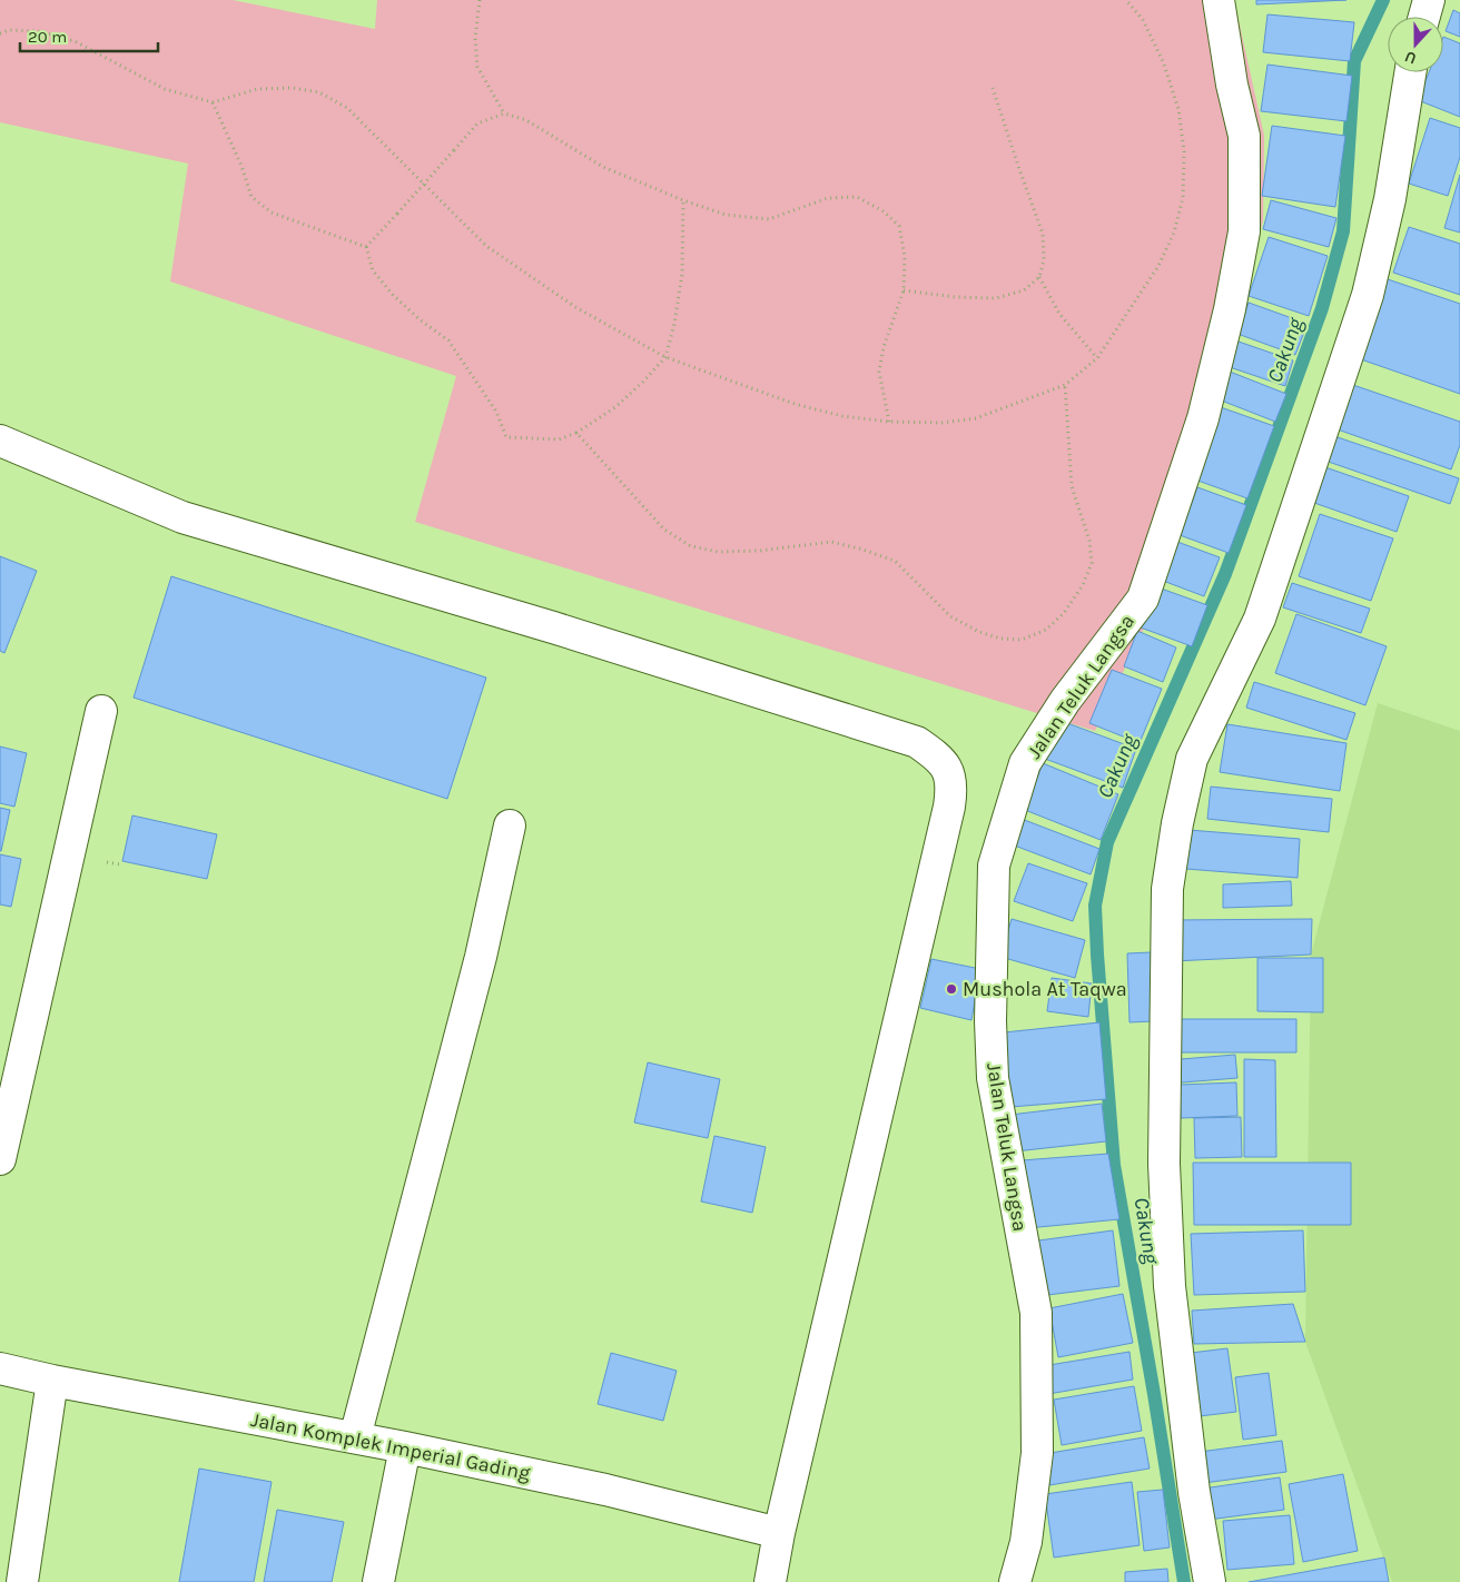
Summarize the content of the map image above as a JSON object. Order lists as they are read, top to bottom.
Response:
{
  "streets": {
    "street": ["Jalan Teluk Langsa", "Jalan Komplek Imperial Gading"]
  },
  "water": ["Cakung"],
  "places": ["Mushola At Taqwa"],
  "scale_bar": "20 m",
  "north": "bottom"
}
